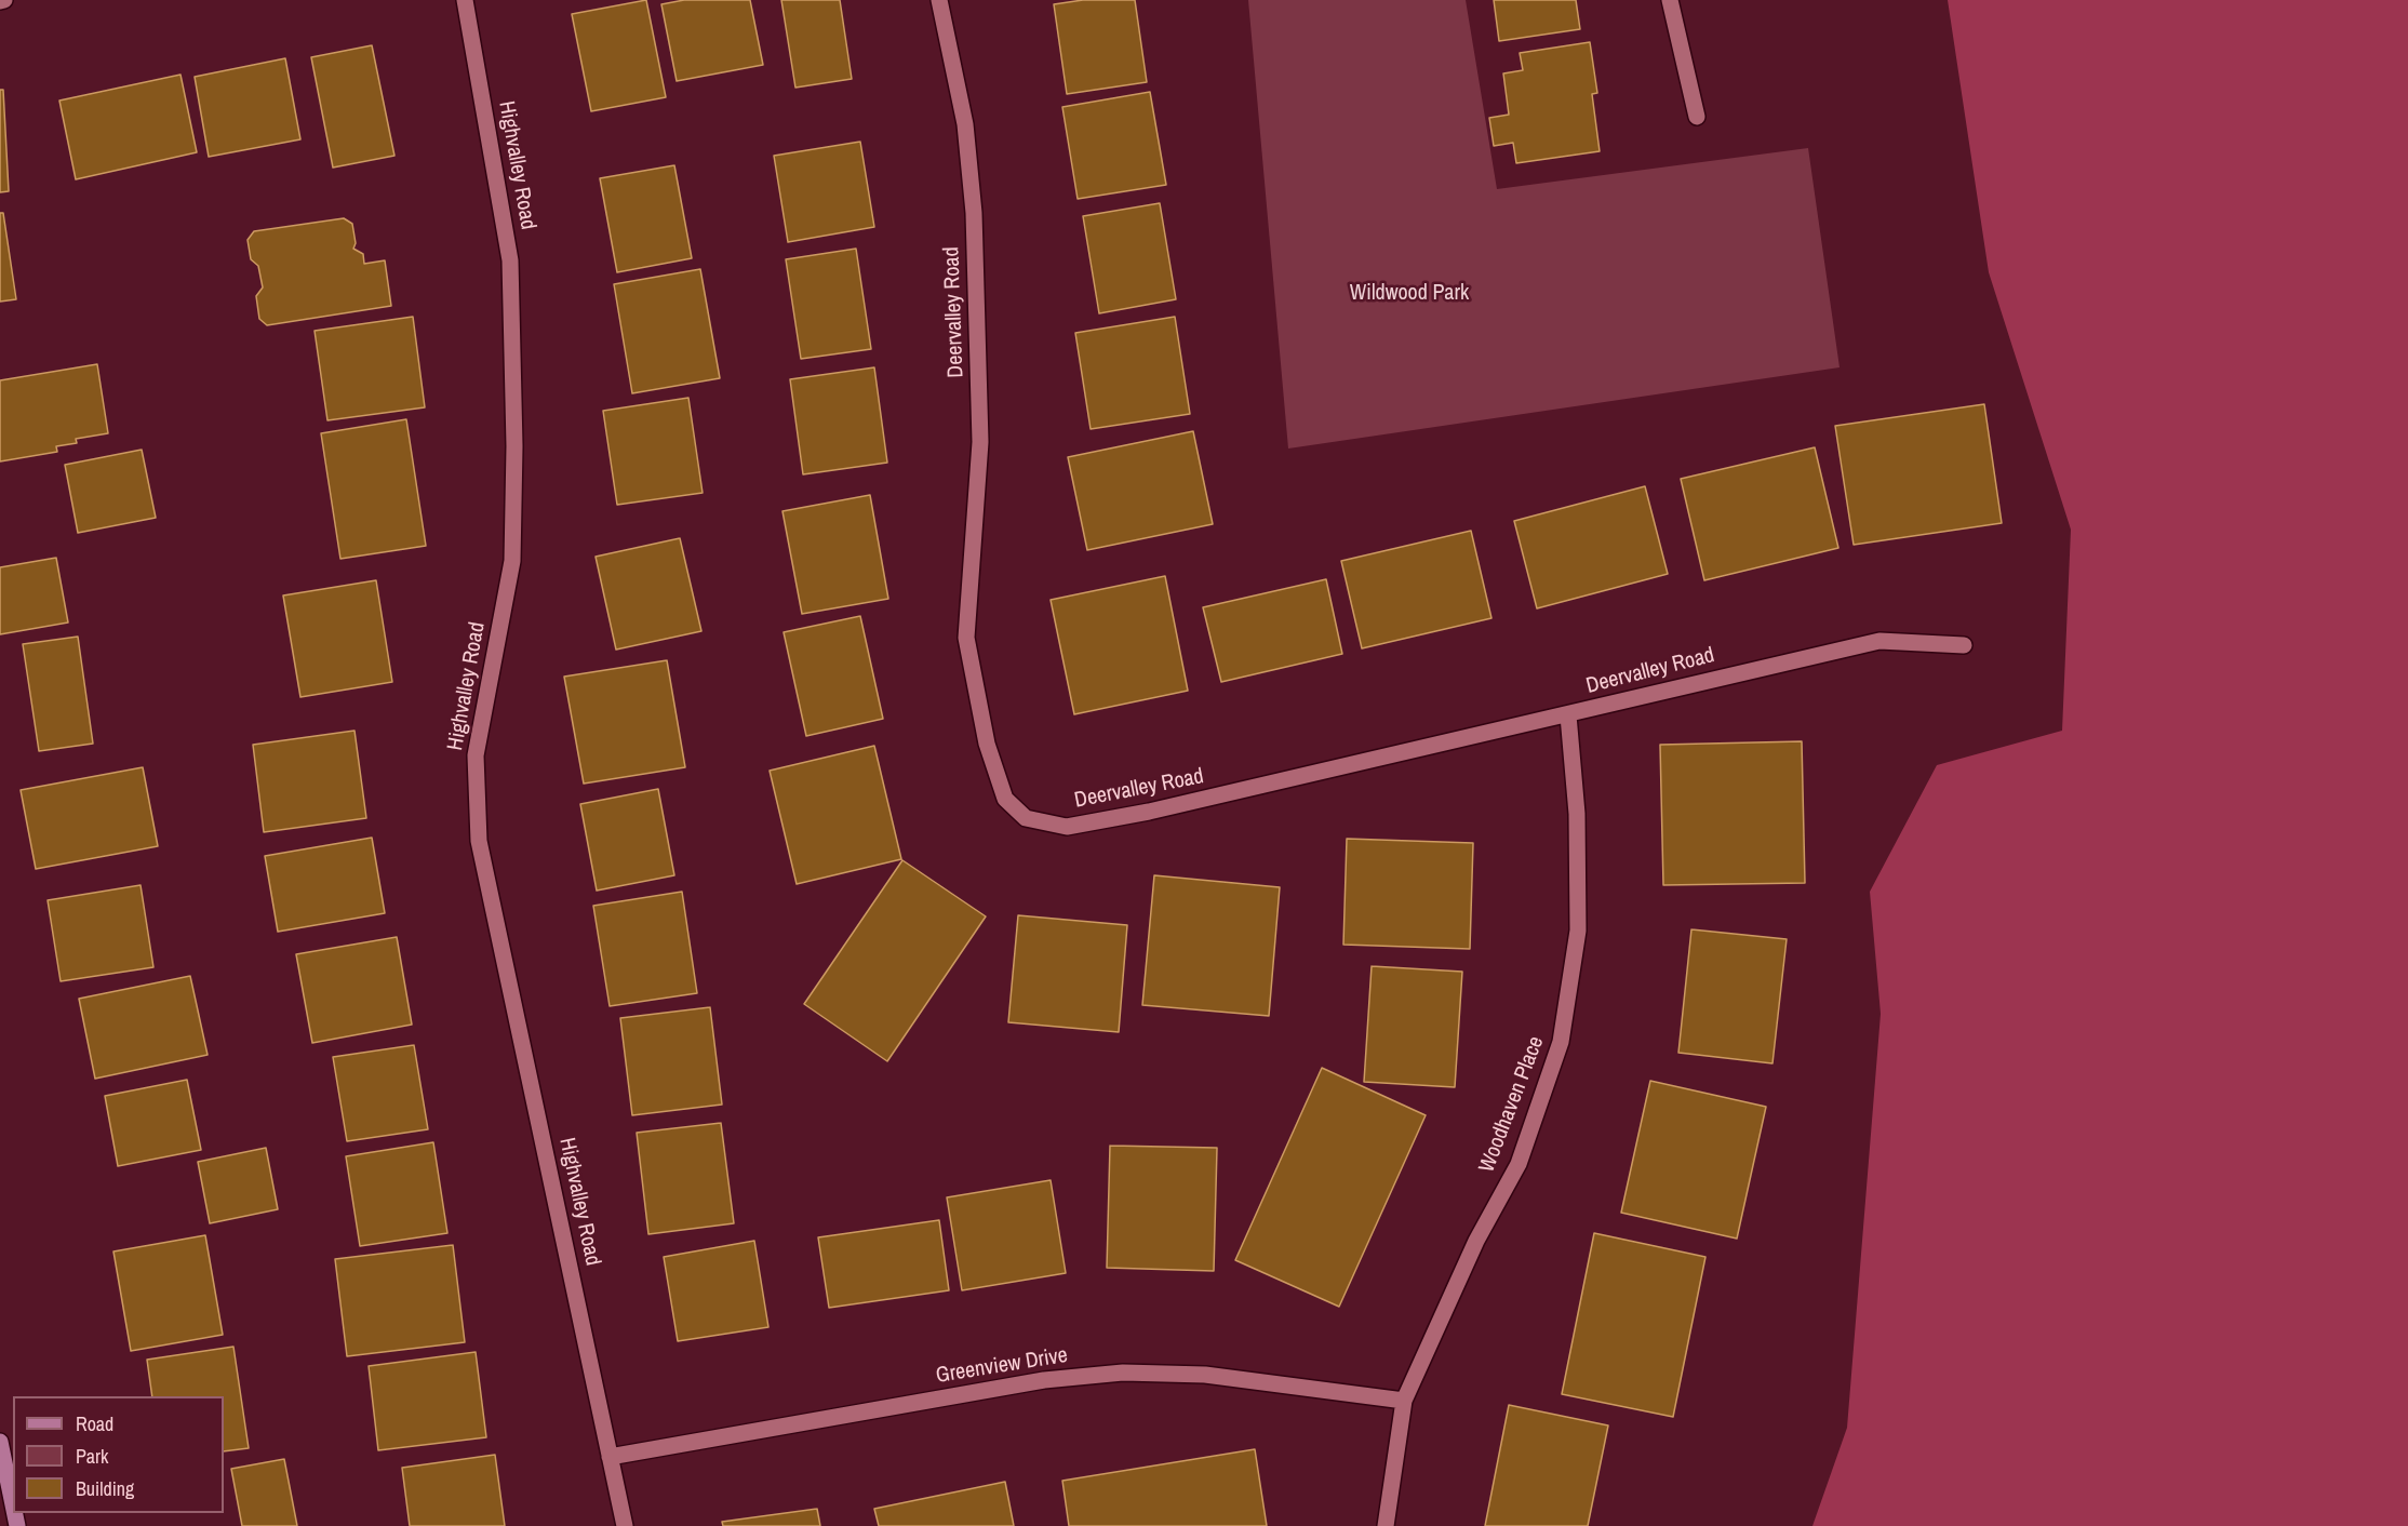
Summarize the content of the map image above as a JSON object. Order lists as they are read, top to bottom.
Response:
{
  "streets": {
    "street": [
      "Highvalley Road",
      "Deervalley Road",
      "Woodhaven Place",
      "Greenview Drive"
    ]
  },
  "crossings": [
    ["Highvalley Road", "Greenview Drive"],
    ["Deervalley Road", "Woodhaven Place"],
    ["Woodhaven Place", "Greenview Drive"]
  ],
  "parks": ["Wildwood Park"],
  "legend": ["Road", "Park", "Building"]
}
